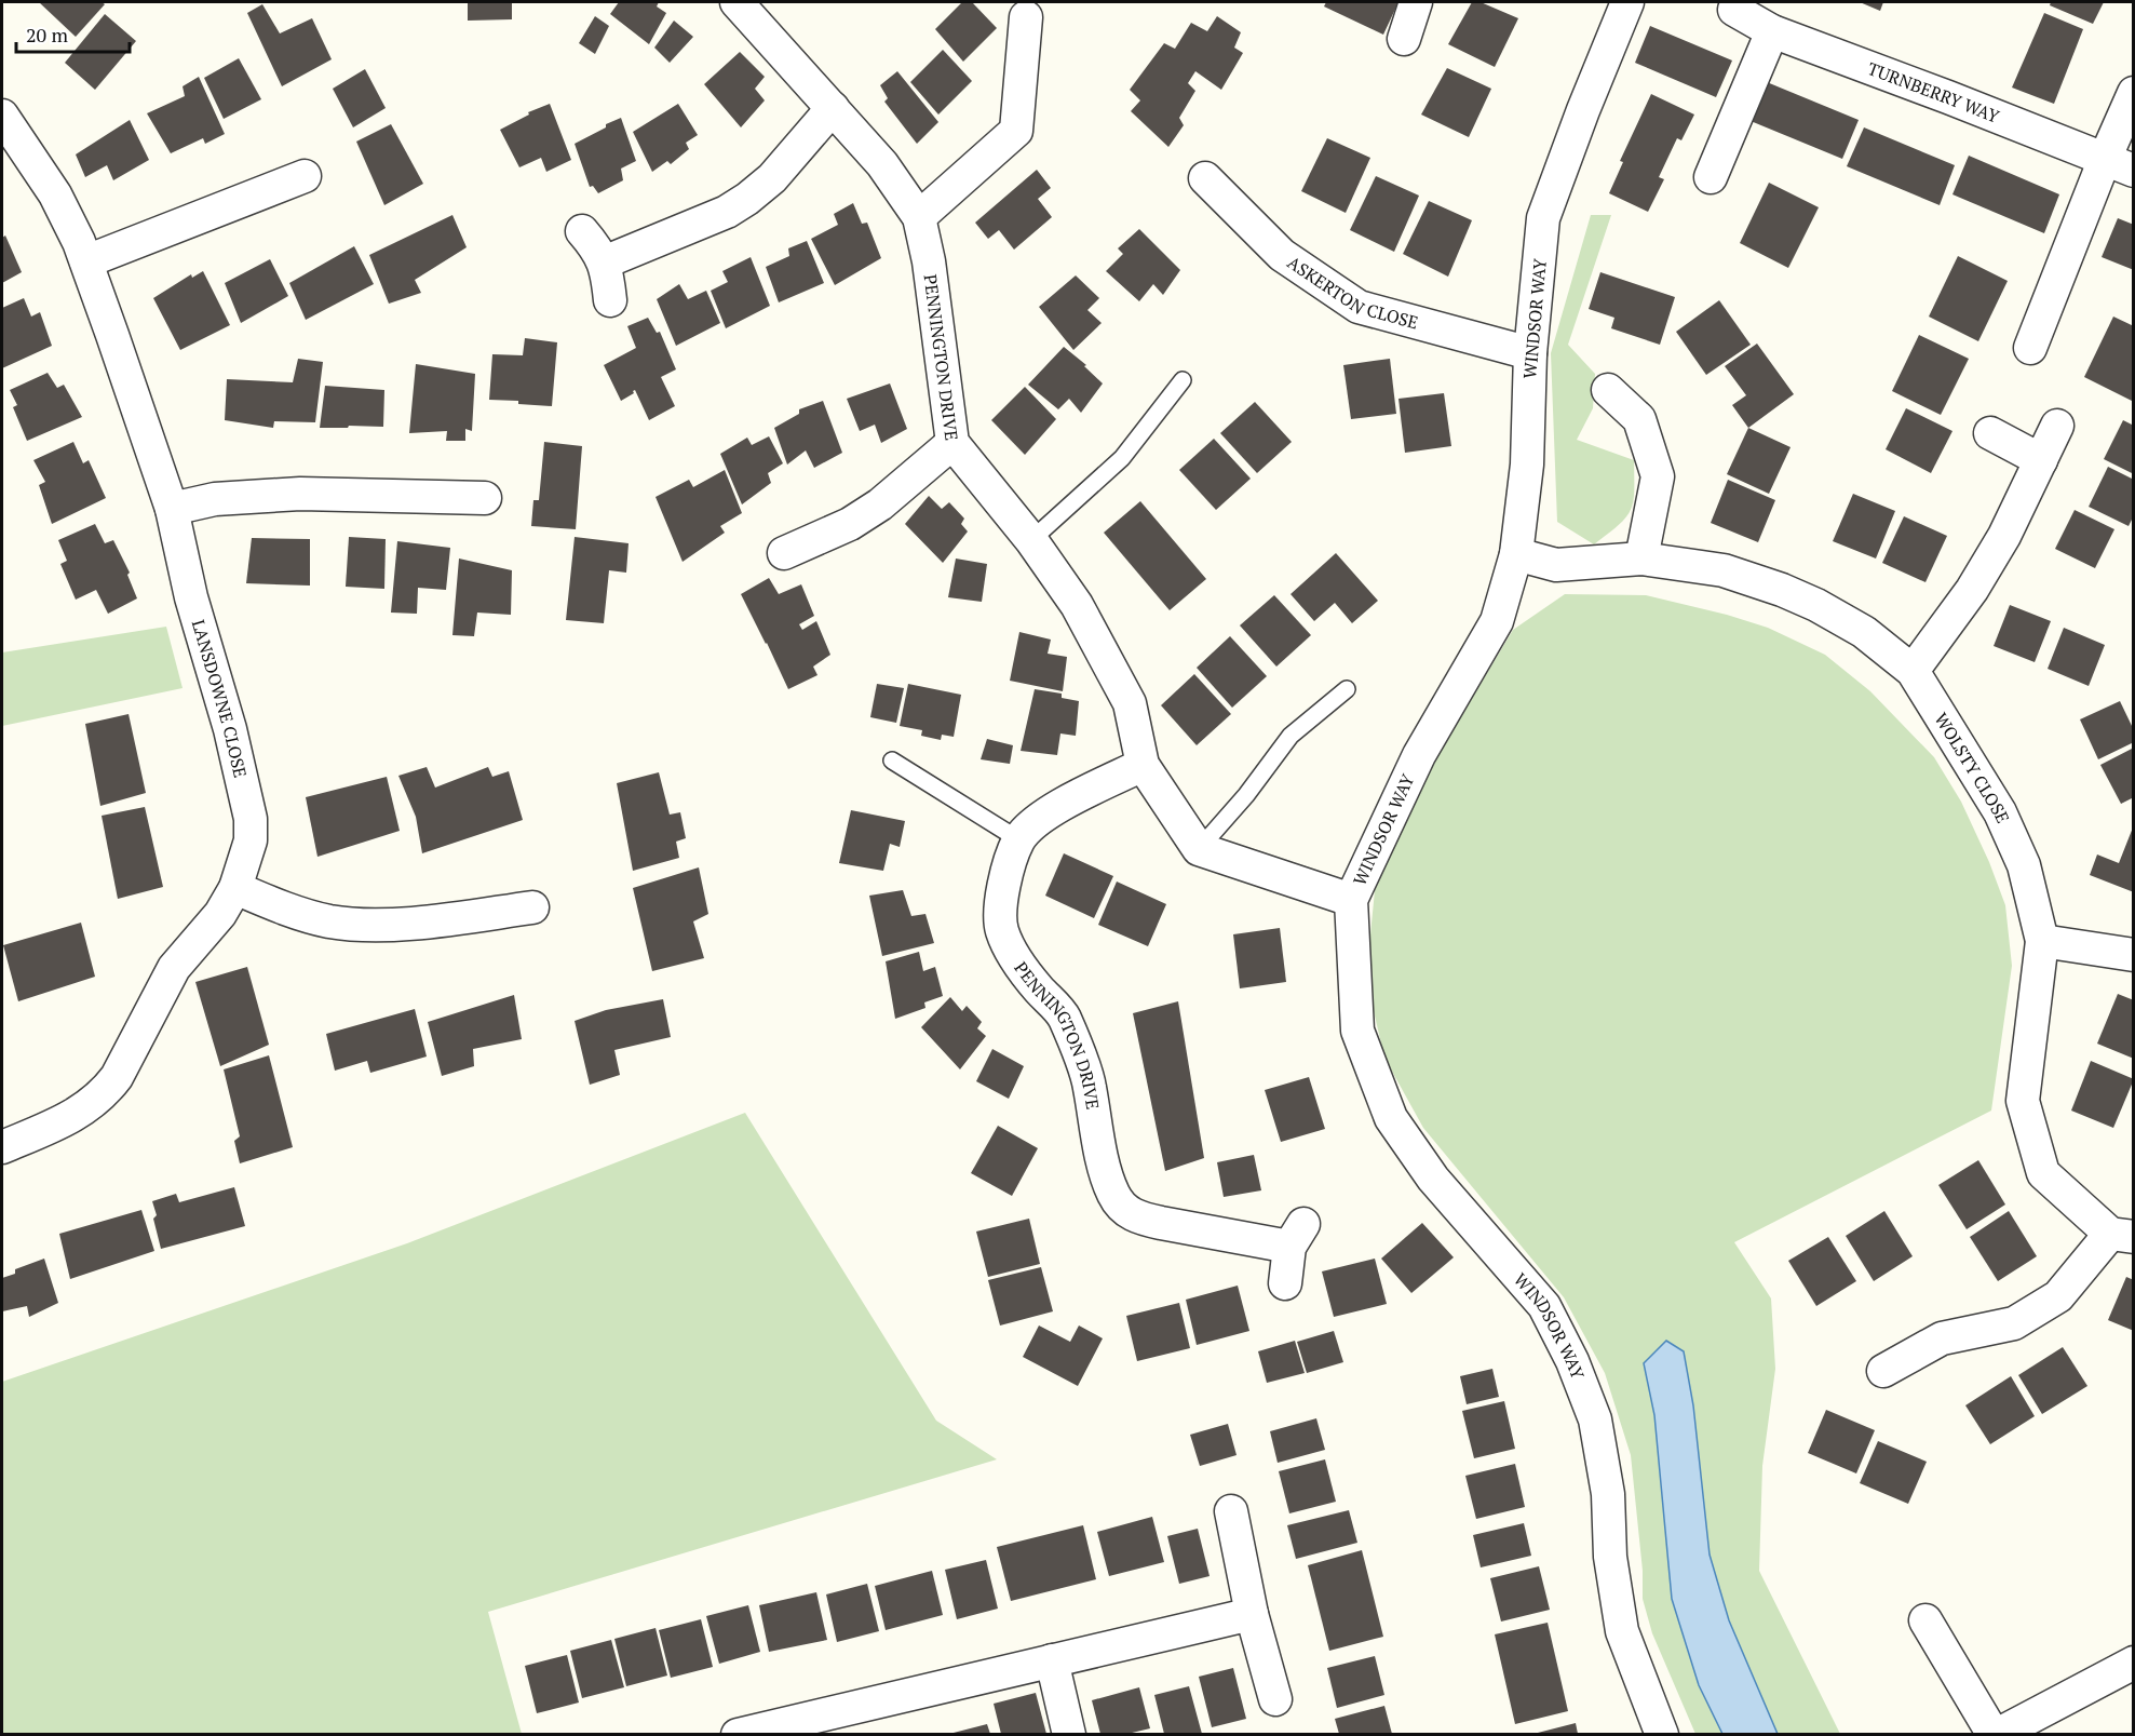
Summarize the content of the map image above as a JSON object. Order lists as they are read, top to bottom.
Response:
{
  "streets": {
    "street": [
      "TURNBERRY WAY",
      "ASKERTON CLOSE",
      "WINDSOR WAY",
      "PENNINGTON DRIVE",
      "LANSDOWNE CLOSE",
      "WOLSTY CLOSE"
    ]
  },
  "crossings": [
    ["ASKERTON CLOSE", "WINDSOR WAY"],
    ["WINDSOR WAY", "WOLSTY CLOSE"]
  ],
  "scale_bar": "20 m"
}
